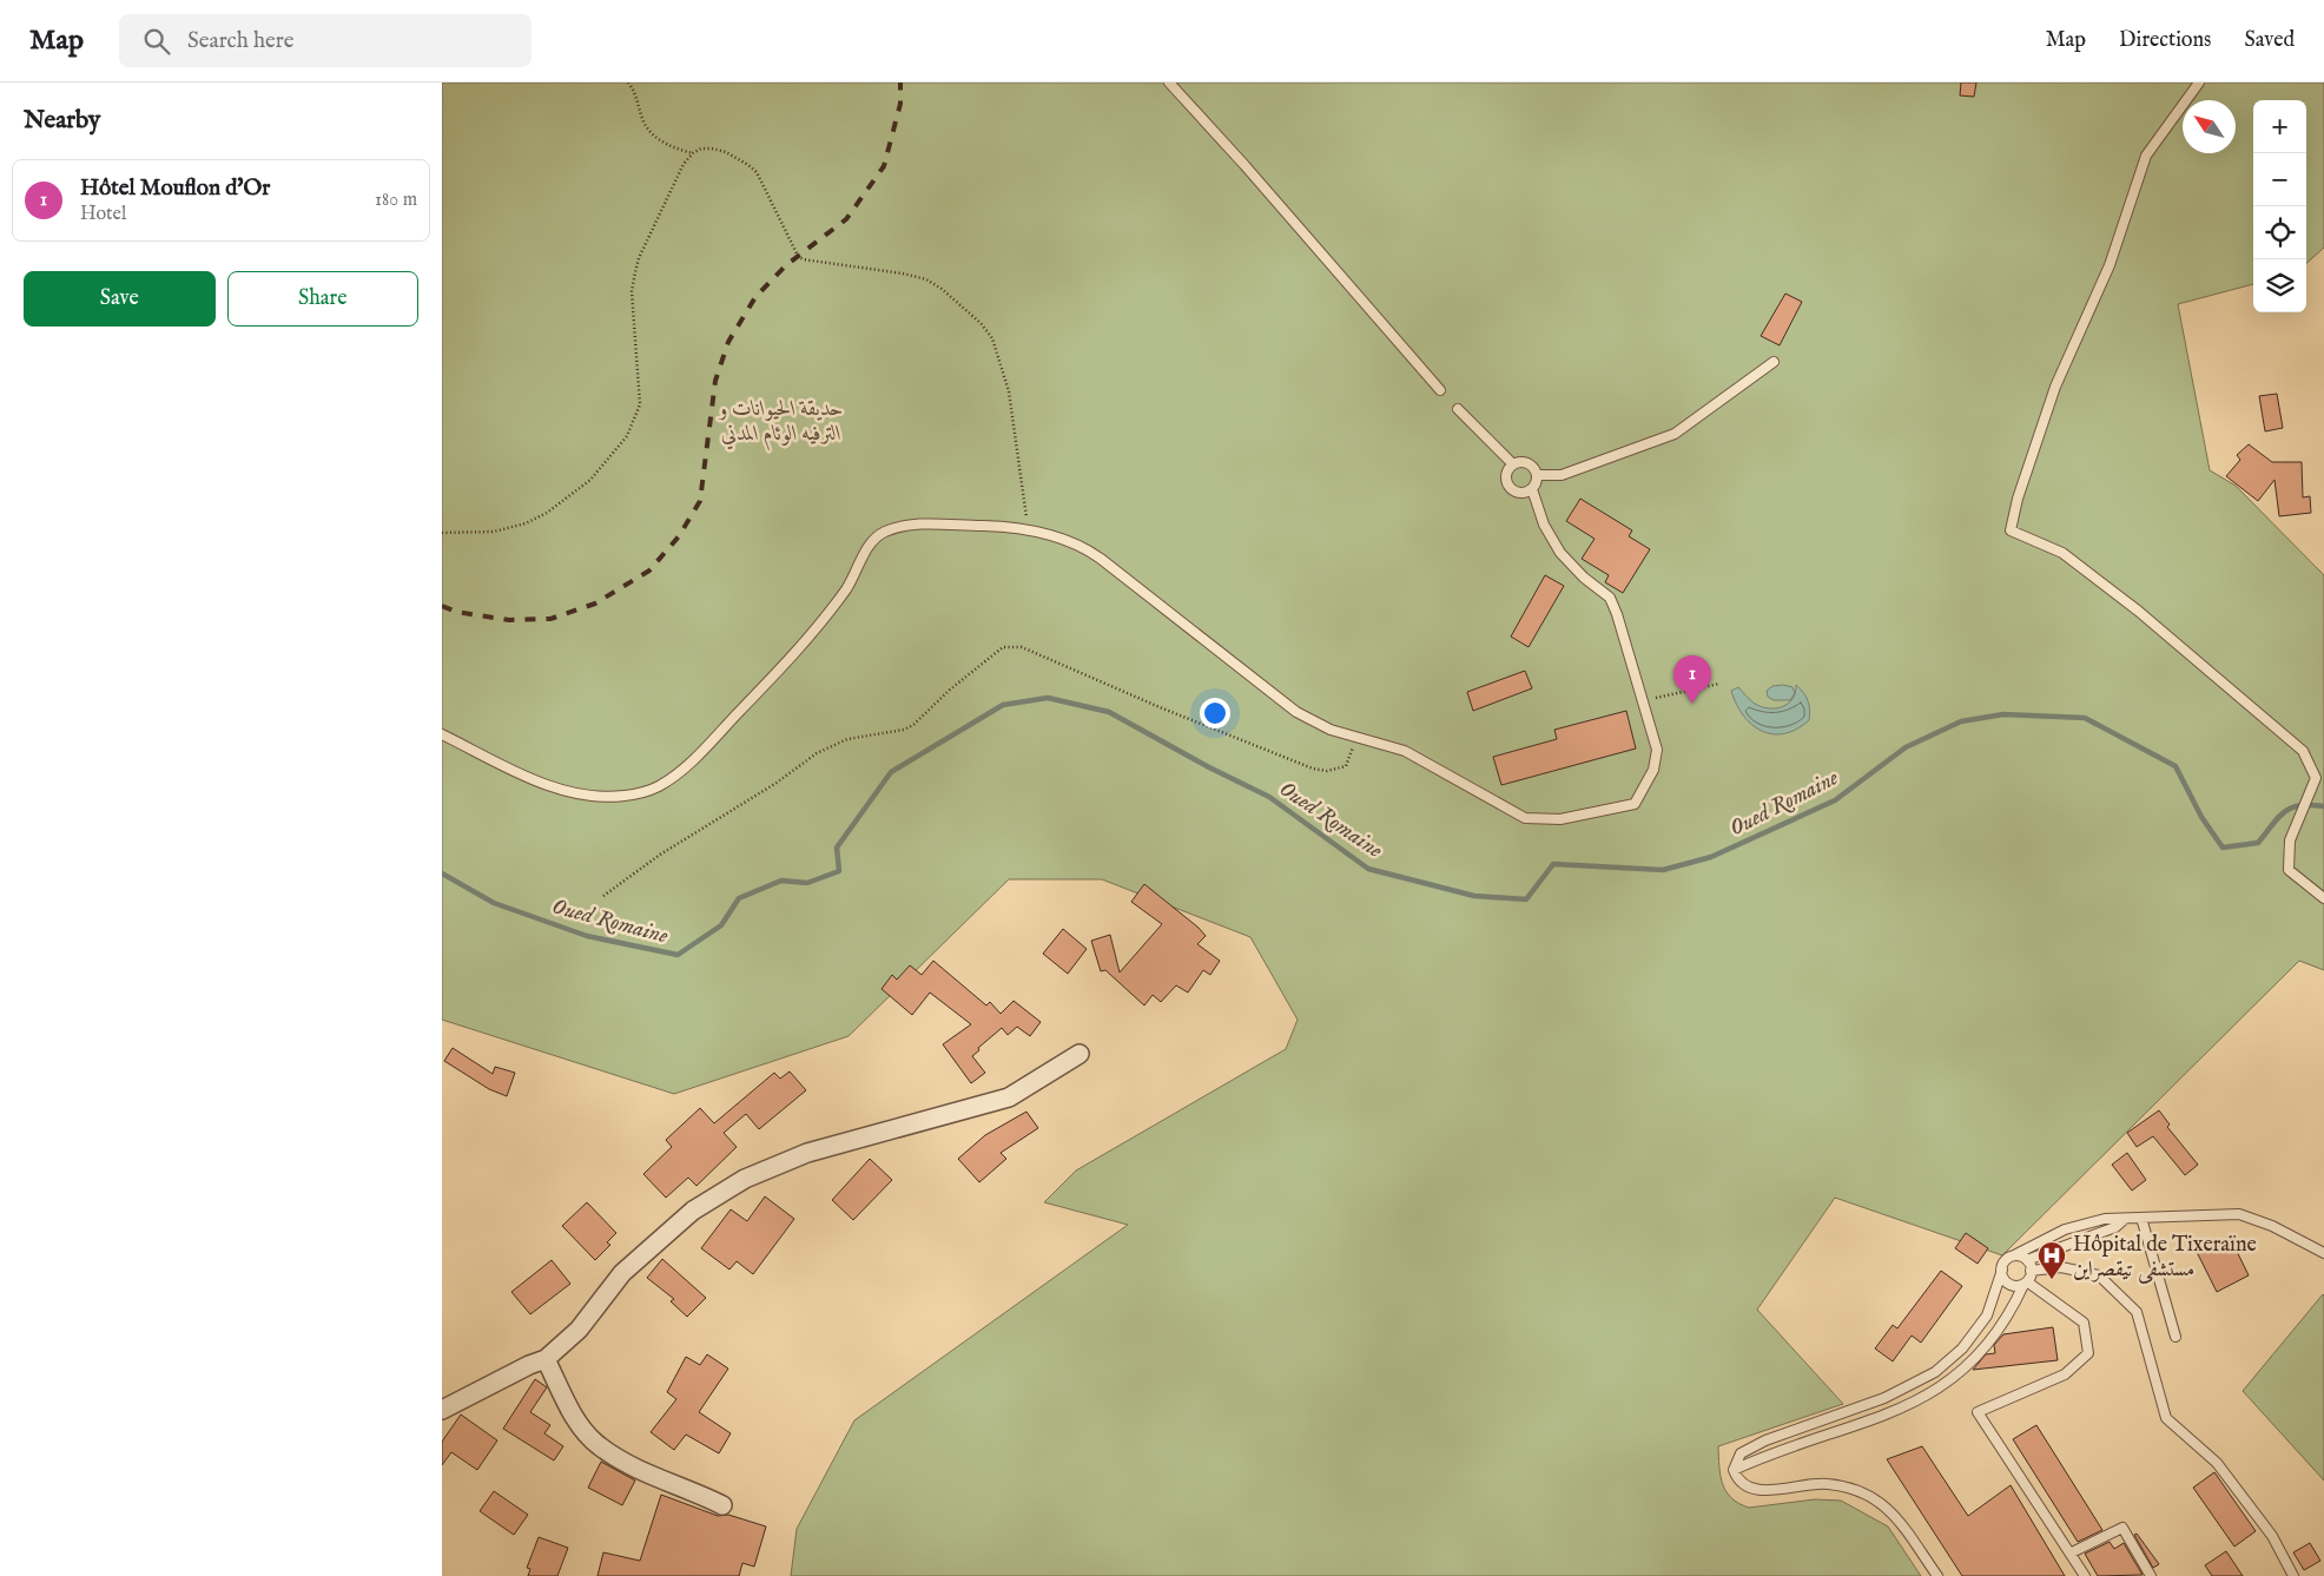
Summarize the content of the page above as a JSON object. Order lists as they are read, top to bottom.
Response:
{
  "water": ["Oued Romaine"],
  "parks": ["حديقة الحيوانات و الترفيه الوئام المدني"],
  "places": {
    "hospital": ["Hôpital de Tixeraïne مستشفى تيقصراين"]
  },
  "north": "top left",
  "page": {
    "header": "Map",
    "search": "Search here",
    "nav": ["Map", "Directions", "Saved"],
    "heading": "Nearby",
    "map_buttons": ["+", "−"],
    "list": [
      {
        "mark": "1",
        "name": "Hôtel Mouflon d'Or",
        "note": "Hotel",
        "value": "180 m"
      }
    ],
    "buttons": ["Save", "Share"],
    "pins": "1"
  }
}
